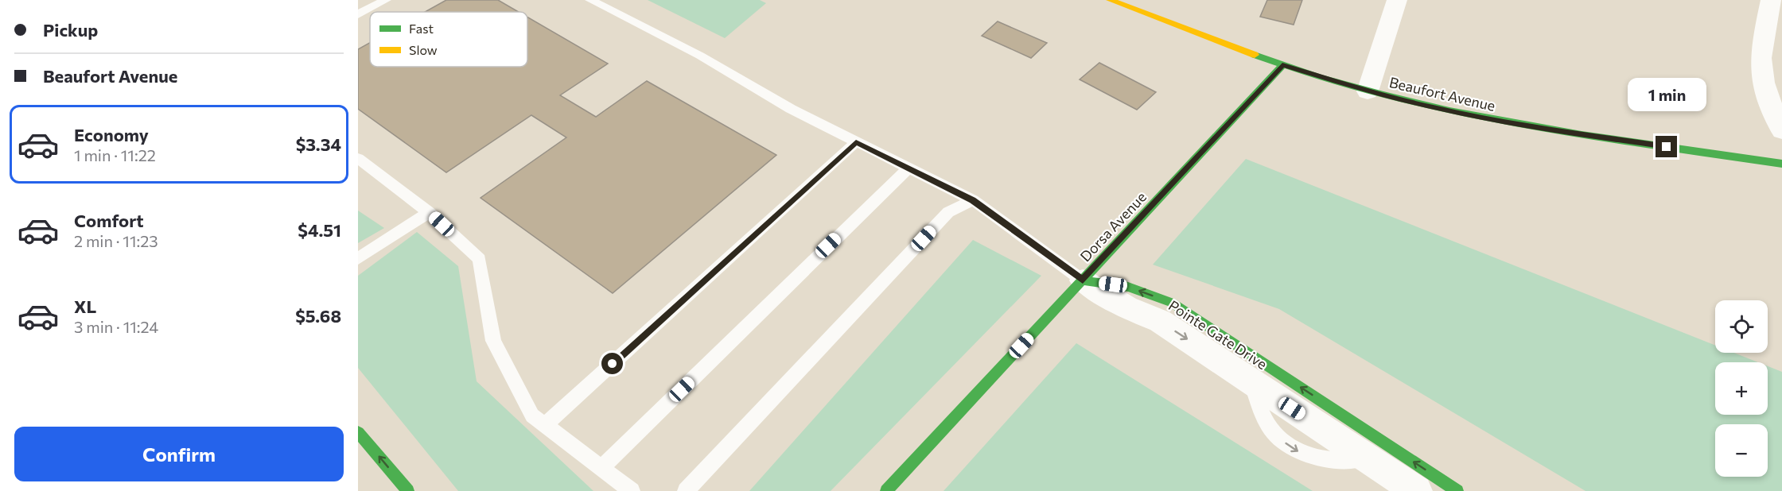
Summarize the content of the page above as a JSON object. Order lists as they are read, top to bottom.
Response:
{
  "streets": {
    "street": ["Beaufort Avenue", "Dorsa Avenue", "Pointe Gate Drive"]
  },
  "crossings": [
    ["Beaufort Avenue", "Dorsa Avenue"],
    ["Dorsa Avenue", "Pointe Gate Drive"]
  ],
  "legend": ["Fast", "Slow"],
  "page": {
    "banner": ["Pickup", "Beaufort Avenue"],
    "bubble": "1 min",
    "list": [
      {
        "name": "Economy",
        "note": "1 min · 11:22",
        "value": "$3.34"
      },
      {
        "name": "Comfort",
        "note": "2 min · 11:23",
        "value": "$4.51"
      },
      {
        "name": "XL",
        "note": "3 min · 11:24",
        "value": "$5.68"
      }
    ],
    "map_buttons": ["+", "−"],
    "buttons": "Confirm"
  }
}
